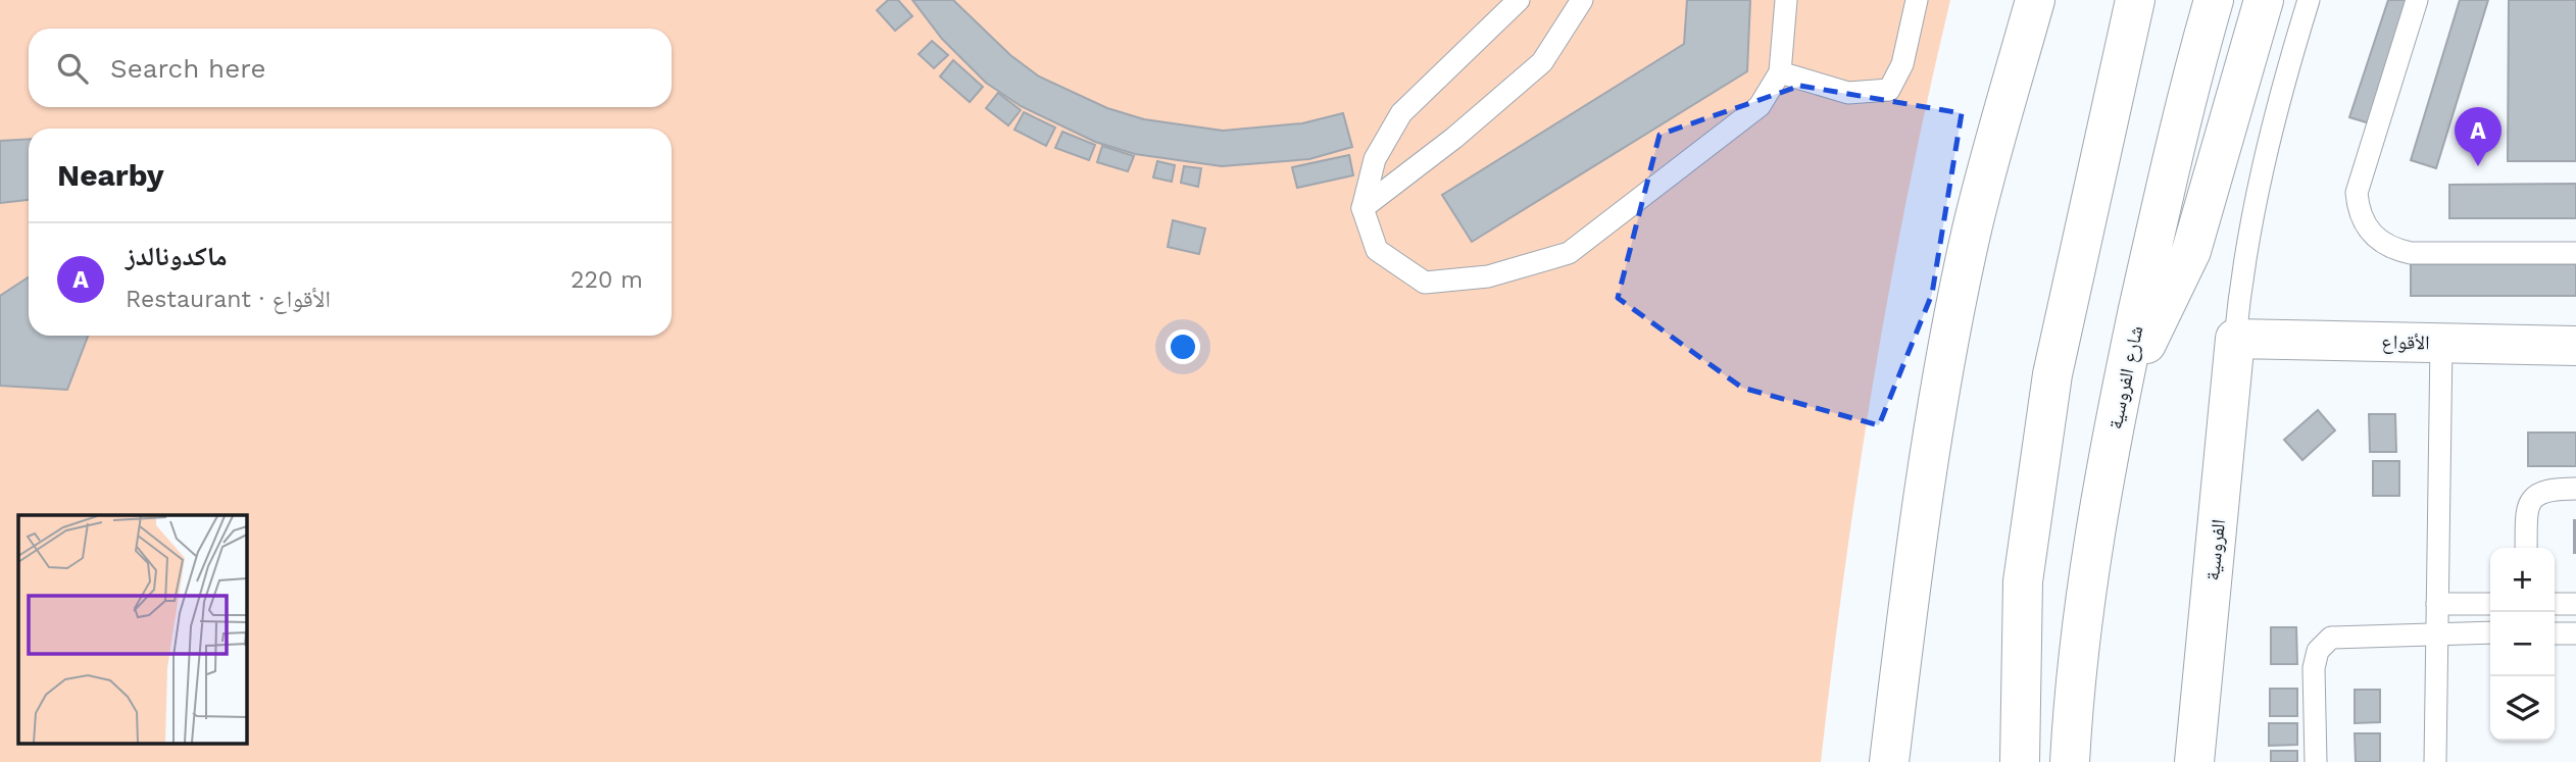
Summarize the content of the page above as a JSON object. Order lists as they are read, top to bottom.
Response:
{
  "streets": {
    "main road": ["الأقواع", "شارع الفروسية", "الفروسية"]
  },
  "crossings": [
    ["الأقواع", "الفروسية"]
  ],
  "page": {
    "search": "Search here",
    "pins": "A",
    "heading": "Nearby",
    "list": [
      {
        "mark": "A",
        "name": "ماكدونالدز",
        "note": "Restaurant · الأقواع",
        "value": "220 m"
      }
    ],
    "map_buttons": ["+", "−"]
  }
}
